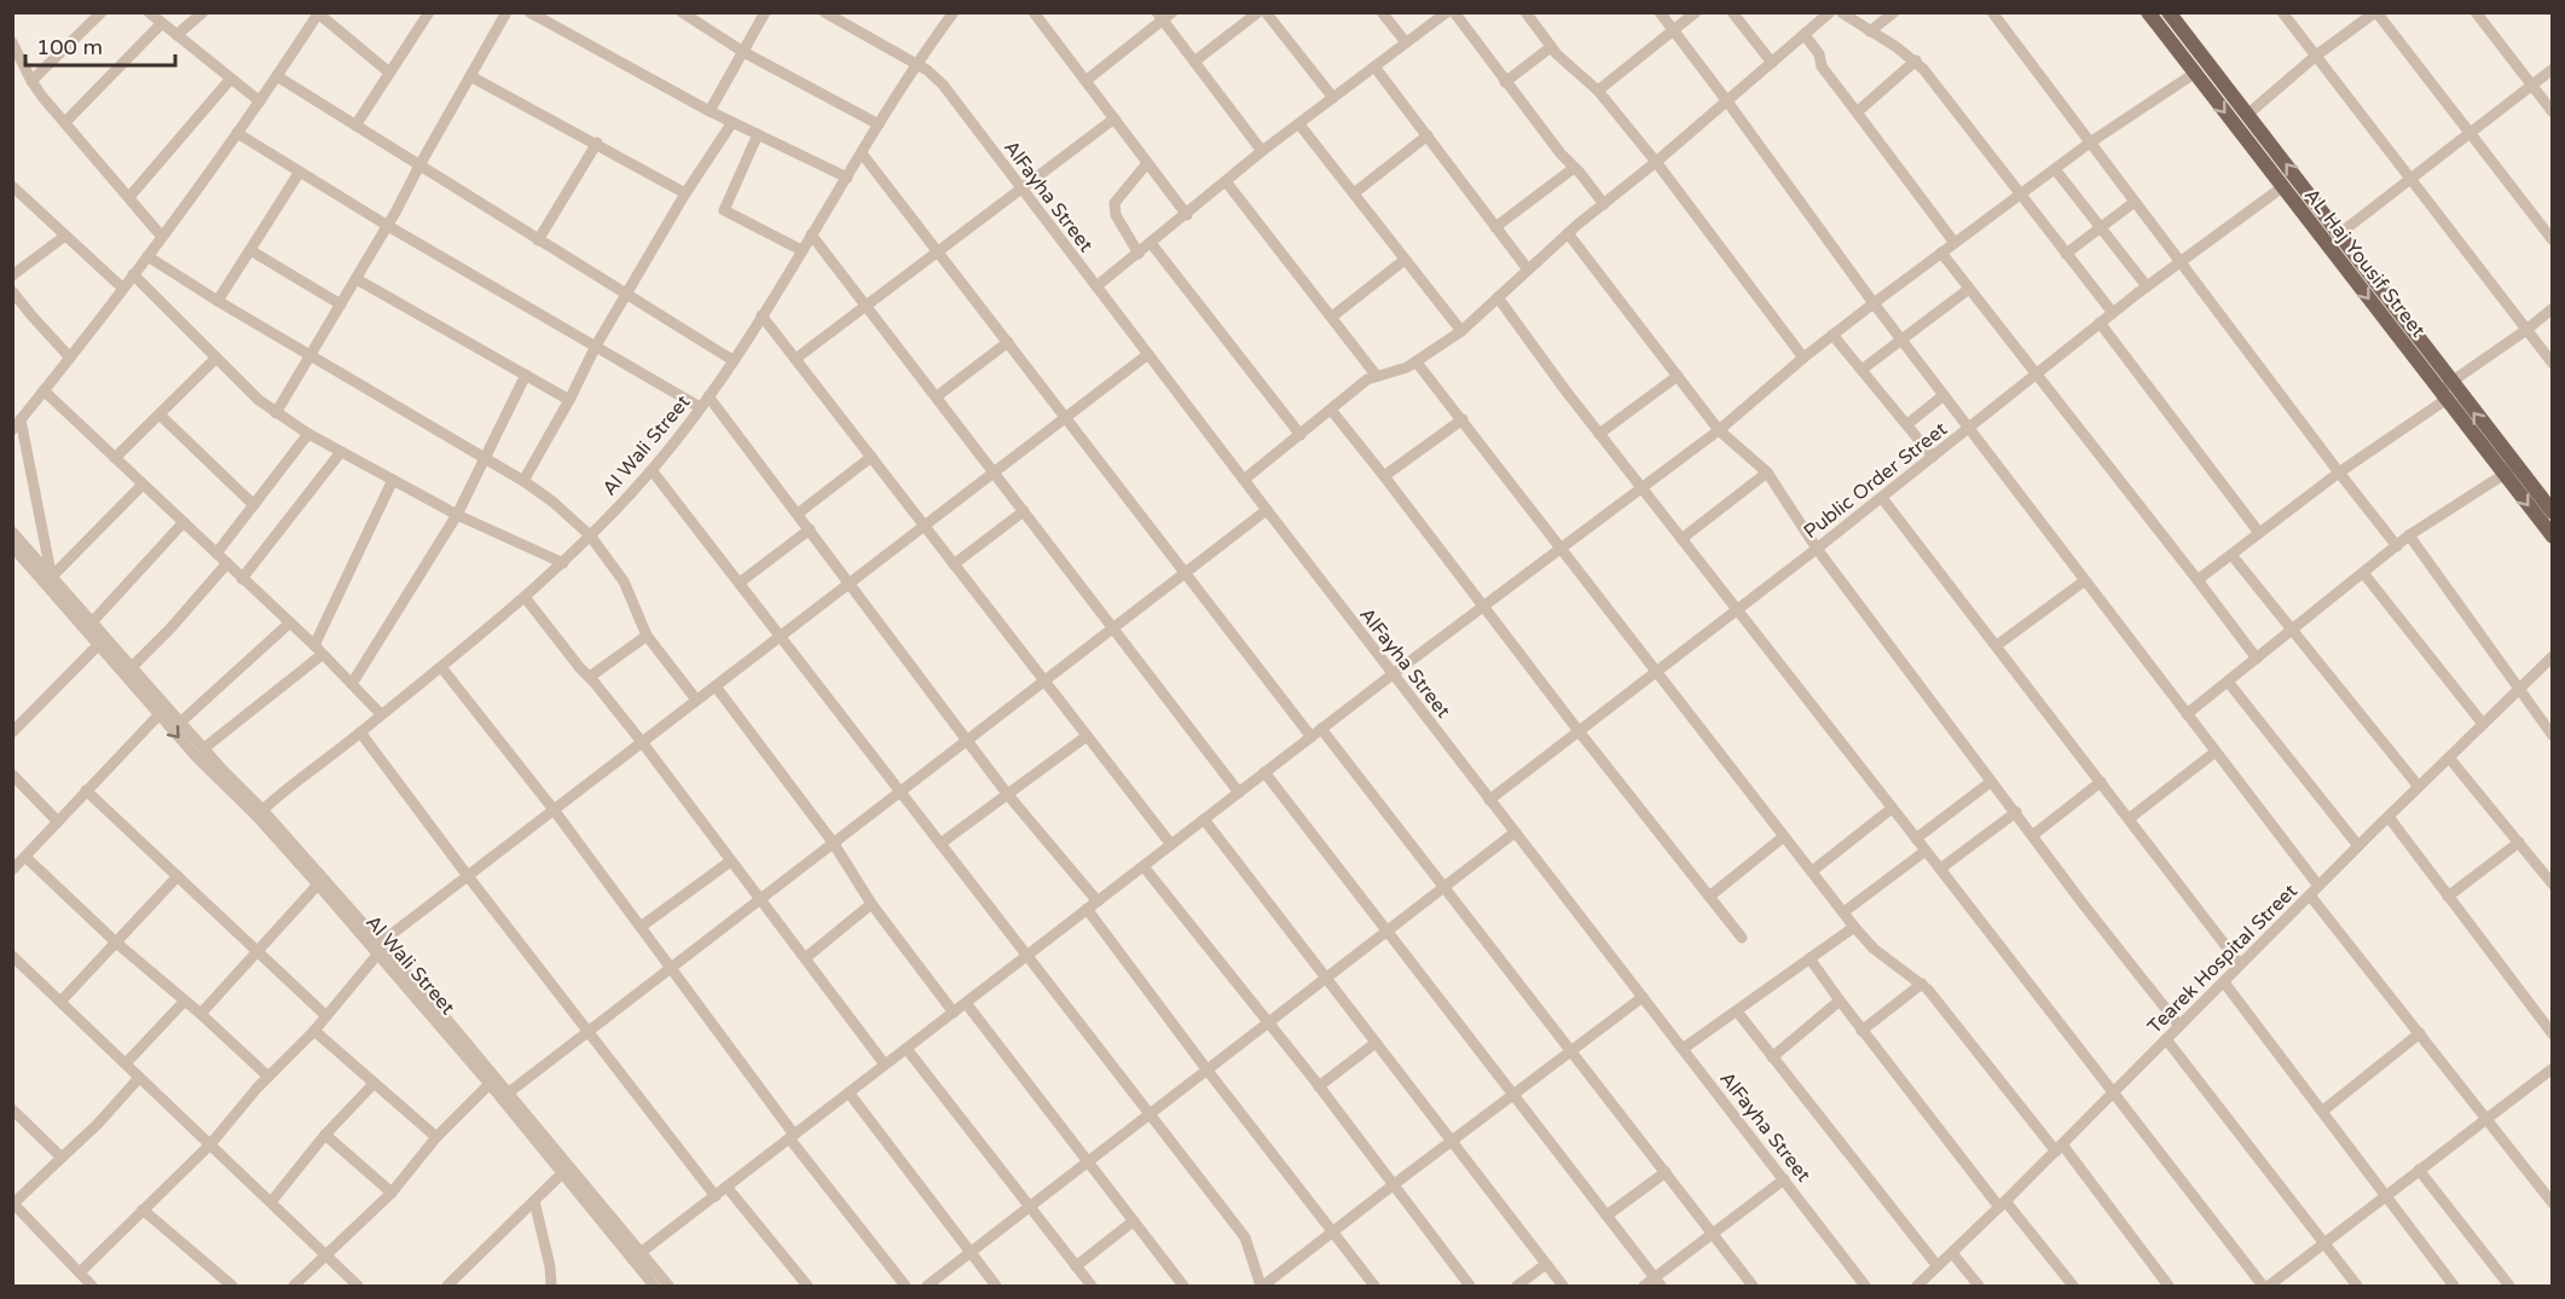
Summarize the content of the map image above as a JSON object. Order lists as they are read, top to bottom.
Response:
{
  "streets": {
    "main road": ["AL Haj Yousif Street"],
    "street": [
      "AlFayha Street",
      "Al Wali Street",
      "Public Order Street",
      "Tearek Hospital Street"
    ]
  },
  "crossings": [
    ["AlFayha Street", "Al Wali Street"],
    ["AlFayha Street", "Public Order Street"],
    ["AL Haj Yousif Street", "Public Order Street"]
  ],
  "scale_bar": "100 m"
}
